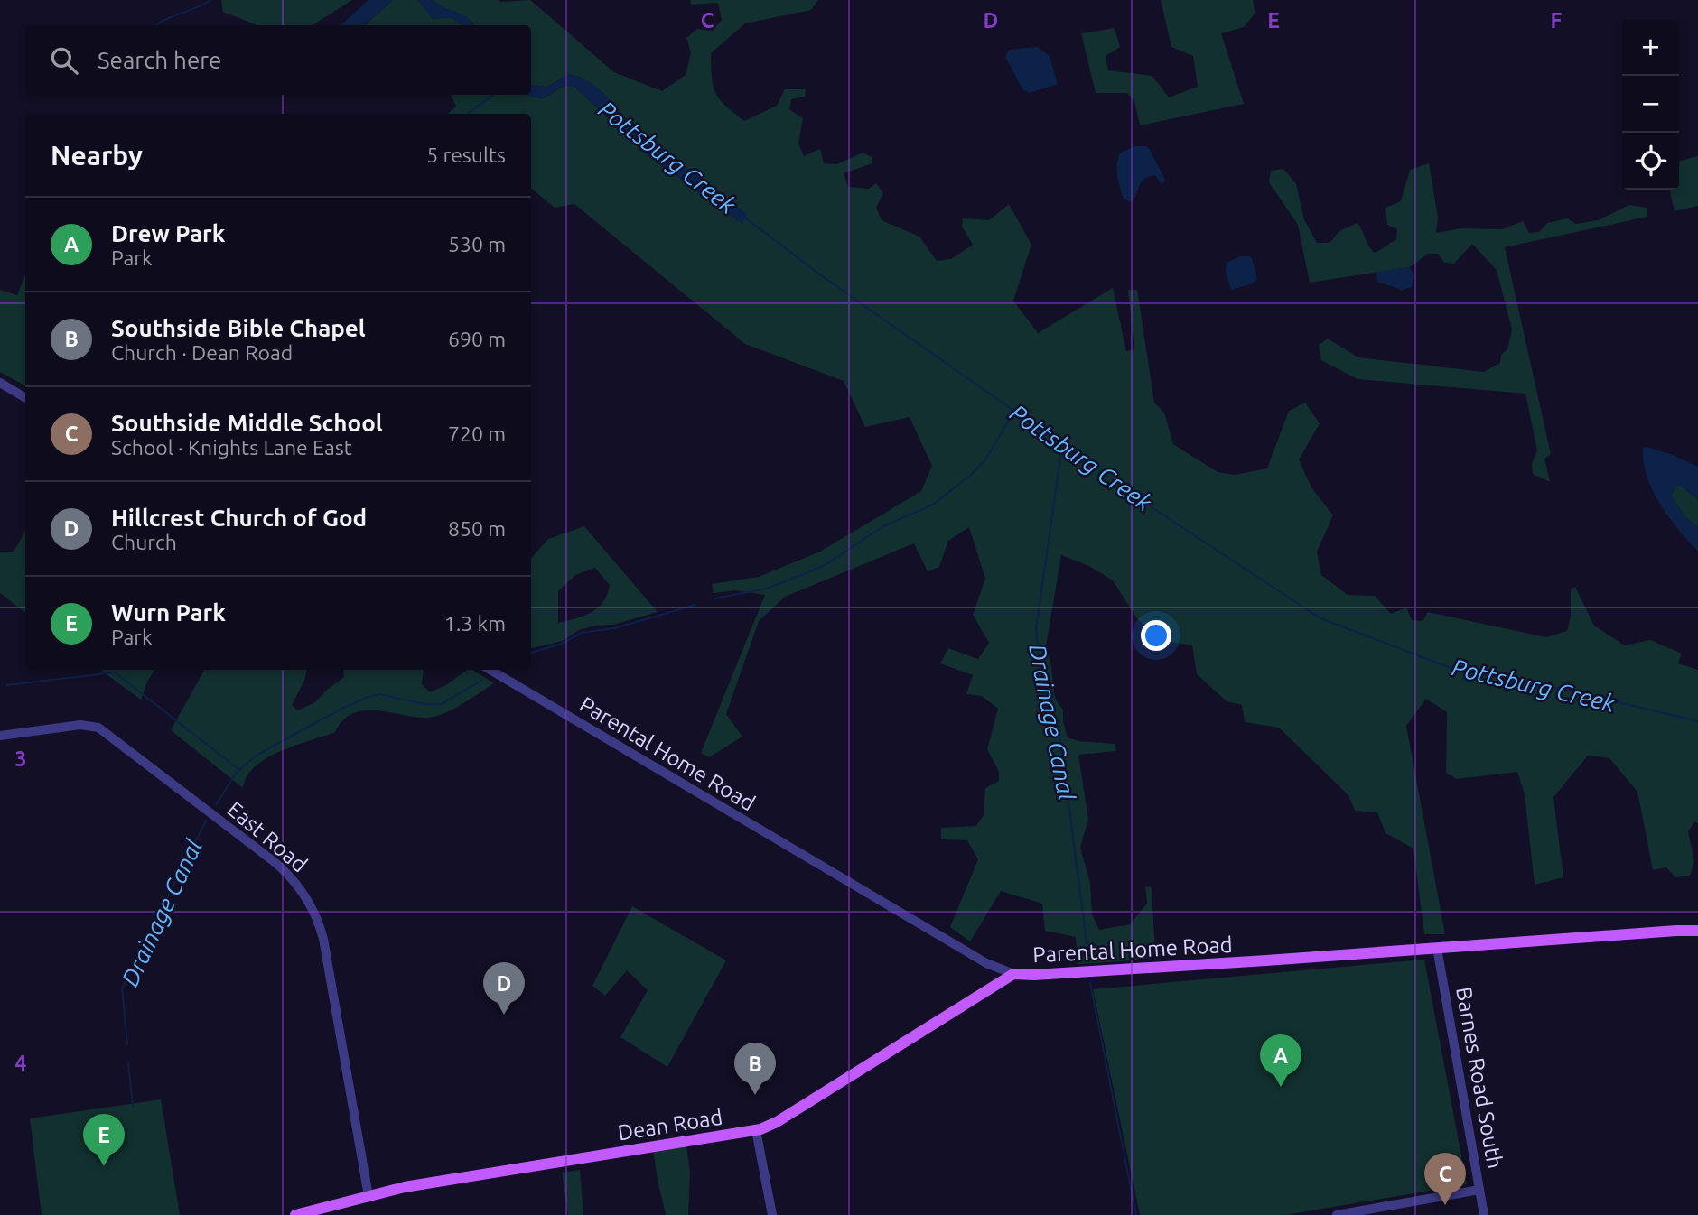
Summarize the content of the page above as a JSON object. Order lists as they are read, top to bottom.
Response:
{
  "streets": {
    "main road": ["Parental Home Road", "Dean Road"],
    "street": ["East Road", "Barnes Road South"]
  },
  "crossings": [
    ["Parental Home Road", "Barnes Road South"],
    ["Parental Home Road", "Dean Road"],
    ["East Road", "Dean Road"]
  ],
  "water": ["Pottsburg Creek", "Drainage Canal"],
  "page": {
    "map_buttons": ["+", "−"],
    "search": "Search here",
    "heading": ["Nearby", "5 results"],
    "list": [
      {
        "mark": "A",
        "name": "Drew Park",
        "note": "Park",
        "value": "530 m"
      },
      {
        "mark": "B",
        "name": "Southside Bible Chapel",
        "note": "Church · Dean Road",
        "value": "690 m"
      },
      {
        "mark": "C",
        "name": "Southside Middle School",
        "note": "School · Knights Lane East",
        "value": "720 m"
      },
      {
        "mark": "D",
        "name": "Hillcrest Church of God",
        "note": "Church",
        "value": "850 m"
      },
      {
        "mark": "E",
        "name": "Wurn Park",
        "note": "Park",
        "value": "1.3 km"
      }
    ],
    "pins": [
      "D",
      "A",
      "B",
      "E",
      "C"
    ]
  },
  "grid": {
    "columns": [
      "C",
      "D",
      "E",
      "F"
    ],
    "rows": ["3", "4"]
  }
}
